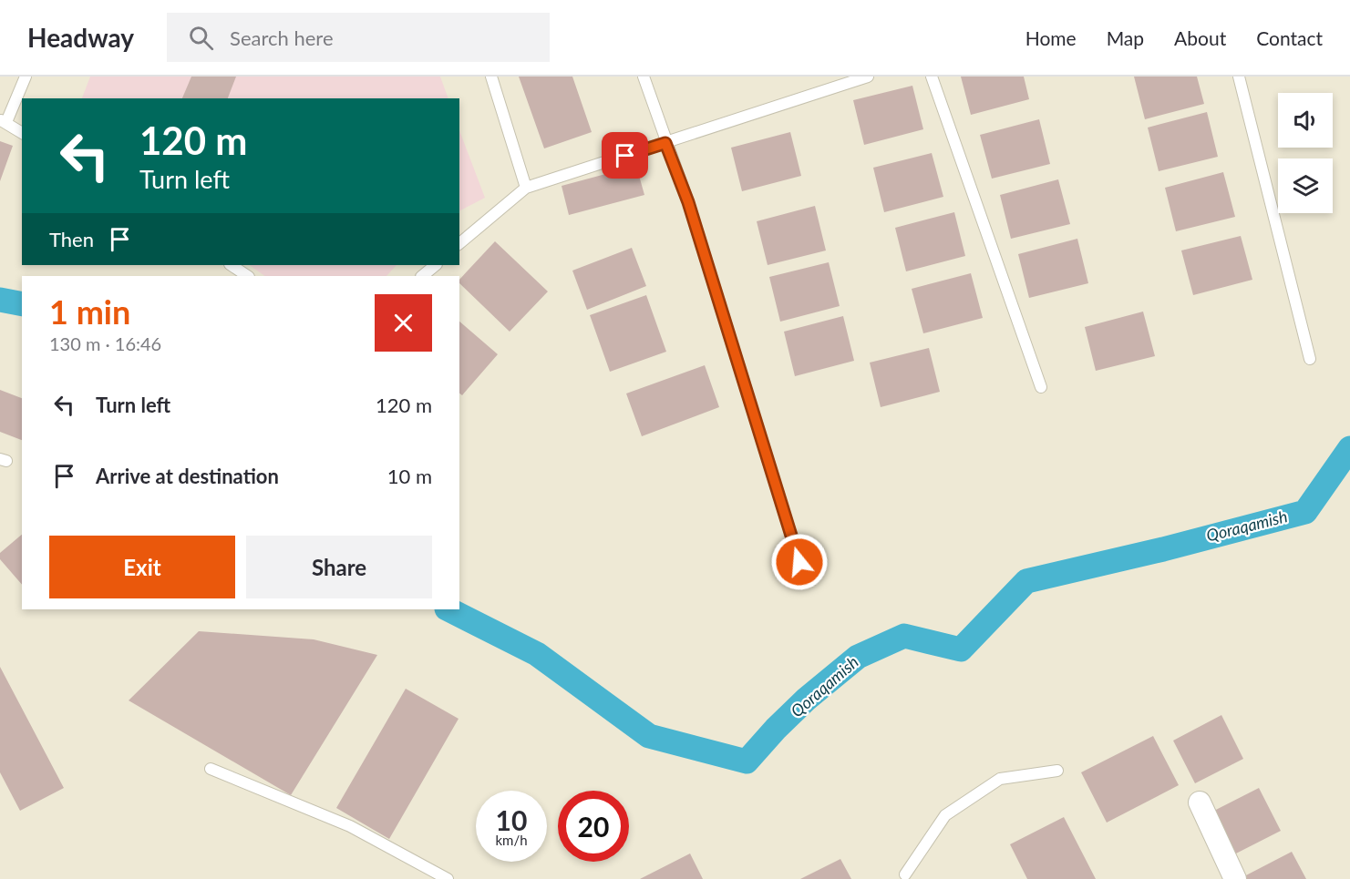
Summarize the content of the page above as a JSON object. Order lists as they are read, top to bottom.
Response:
{
  "water": ["Qoraqamish"],
  "page": {
    "header": "Headway",
    "search": "Search here",
    "nav": [
      "Home",
      "Map",
      "About",
      "Contact"
    ],
    "turn": ["120 m", "Turn left"],
    "then": "Then",
    "heading": ["1 min", "130 m · 16:46"],
    "list": [
      {
        "name": "Turn left",
        "value": "120 m"
      },
      {
        "name": "Arrive at destination",
        "value": "10 m"
      }
    ],
    "buttons": ["Exit", "Share"],
    "speed": "10 km/h",
    "limit": "20"
  }
}
